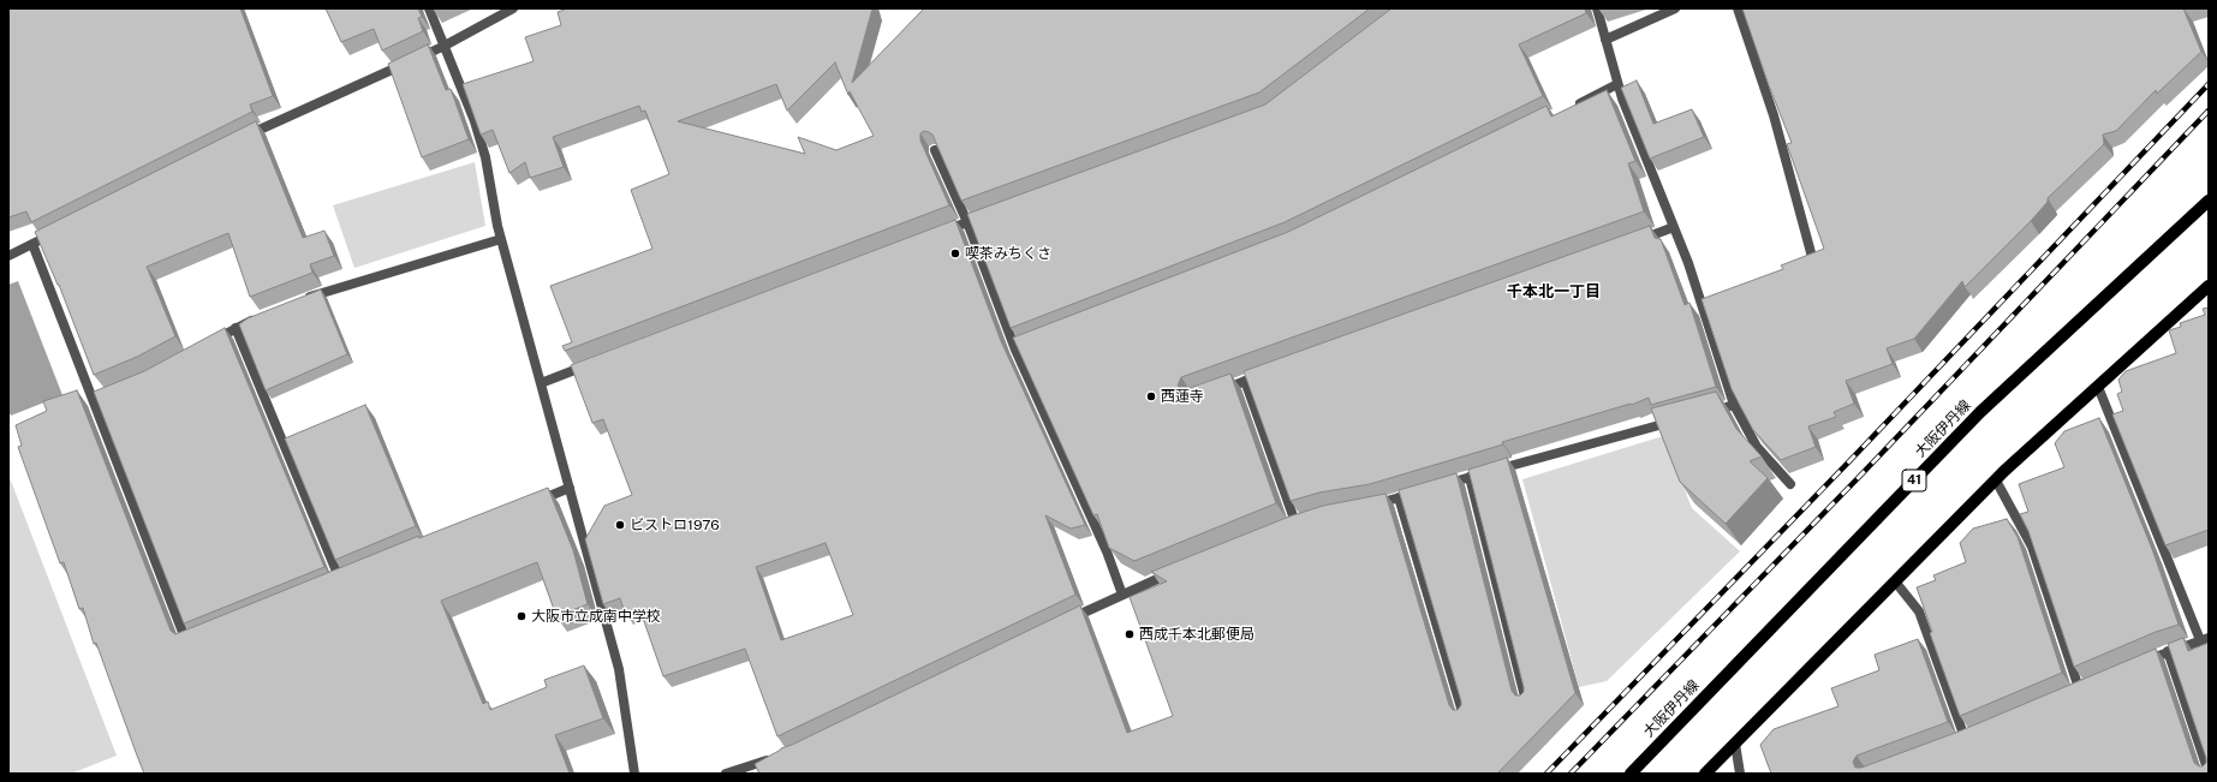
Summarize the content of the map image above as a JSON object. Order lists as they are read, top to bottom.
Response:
{
  "streets": {
    "main road": ["大阪伊丹線", "41"]
  },
  "districts": ["千本北一丁目"],
  "places": [
    "喫茶みちくさ",
    "西蓮寺",
    "ビストロ1976",
    "大阪市立成南中学校",
    "西成千本北郵便局"
  ]
}
